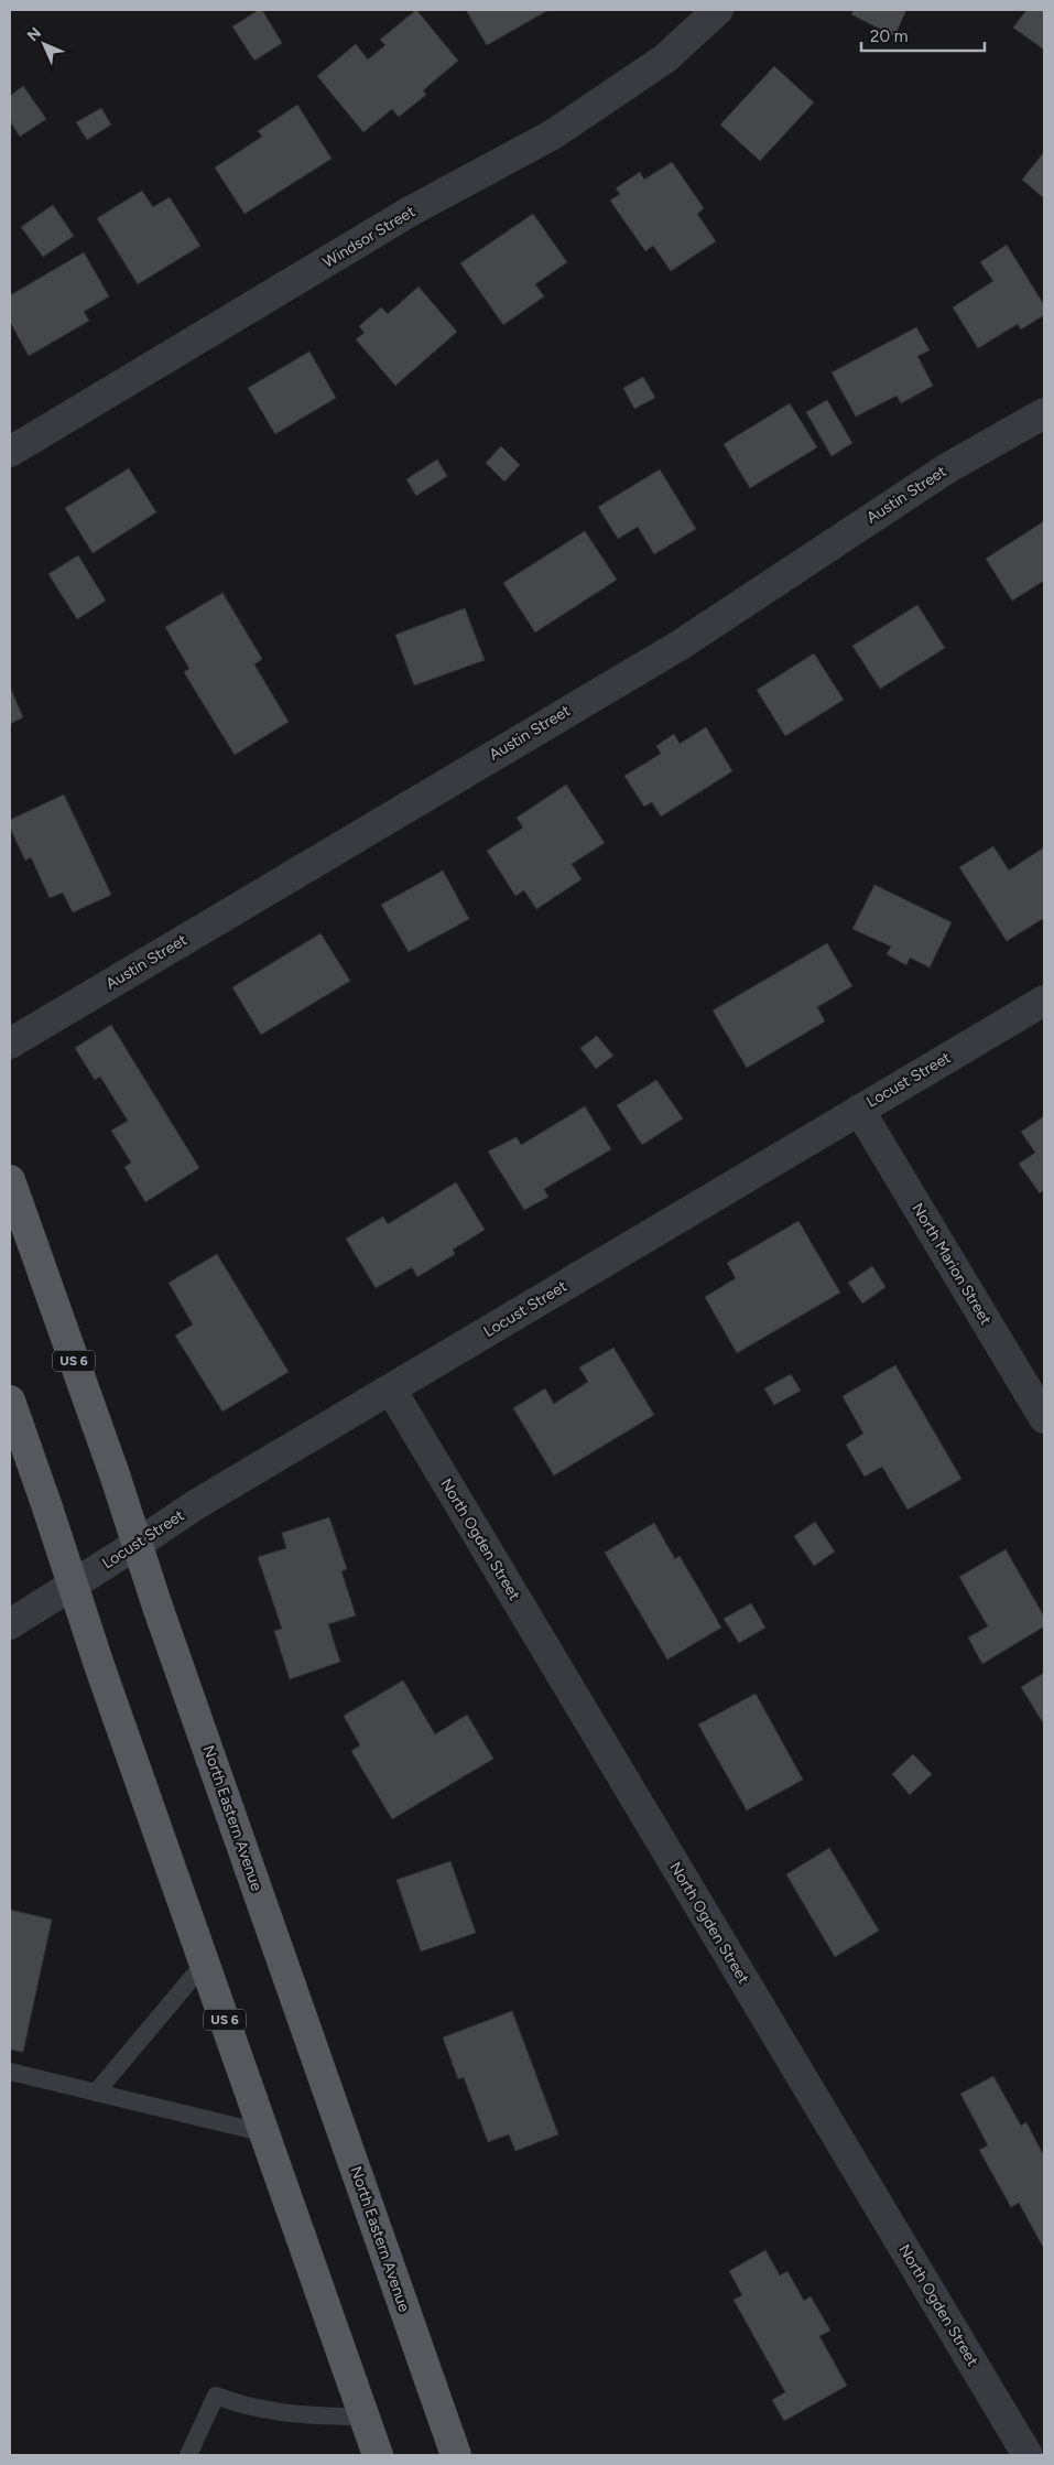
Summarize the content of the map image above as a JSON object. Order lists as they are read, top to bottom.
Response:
{
  "streets": {
    "main road": ["US 6", "North Eastern Avenue"],
    "street": [
      "Windsor Street",
      "Austin Street",
      "Locust Street",
      "North Marion Street",
      "North Ogden Street"
    ]
  },
  "crossings": [
    ["Locust Street", "North Marion Street"],
    ["Locust Street", "US 6"],
    ["Locust Street", "North Ogden Street"],
    ["Locust Street", "North Eastern Avenue"]
  ],
  "scale_bar": "20 m",
  "north": "top left"
}
